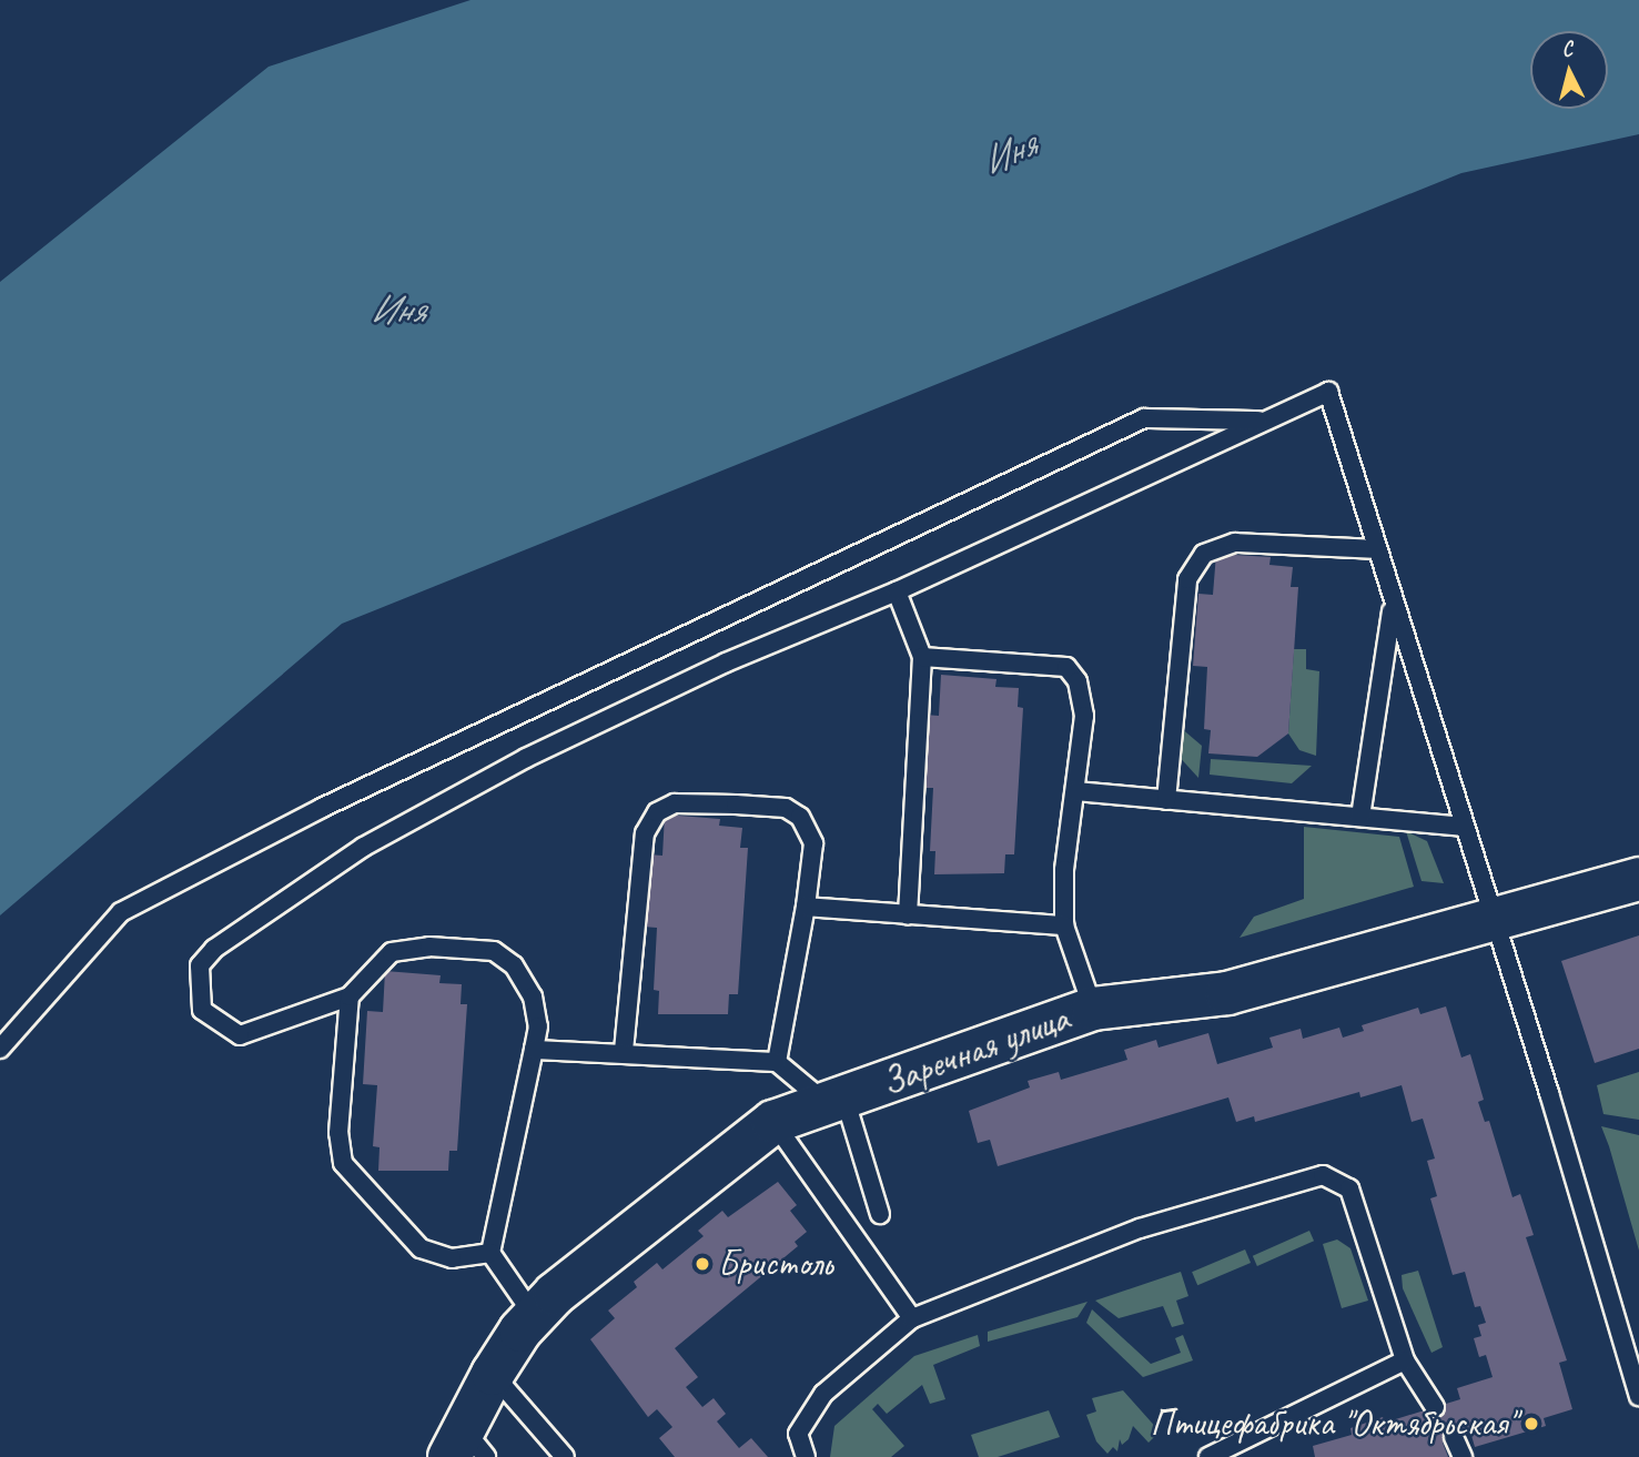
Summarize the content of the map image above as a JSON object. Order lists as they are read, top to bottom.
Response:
{
  "streets": {
    "street": ["Заречная улица"]
  },
  "water": ["Иня"],
  "places": ["Бристоль", "Птицефабрика \"Октябрьская\""],
  "north": "top"
}
